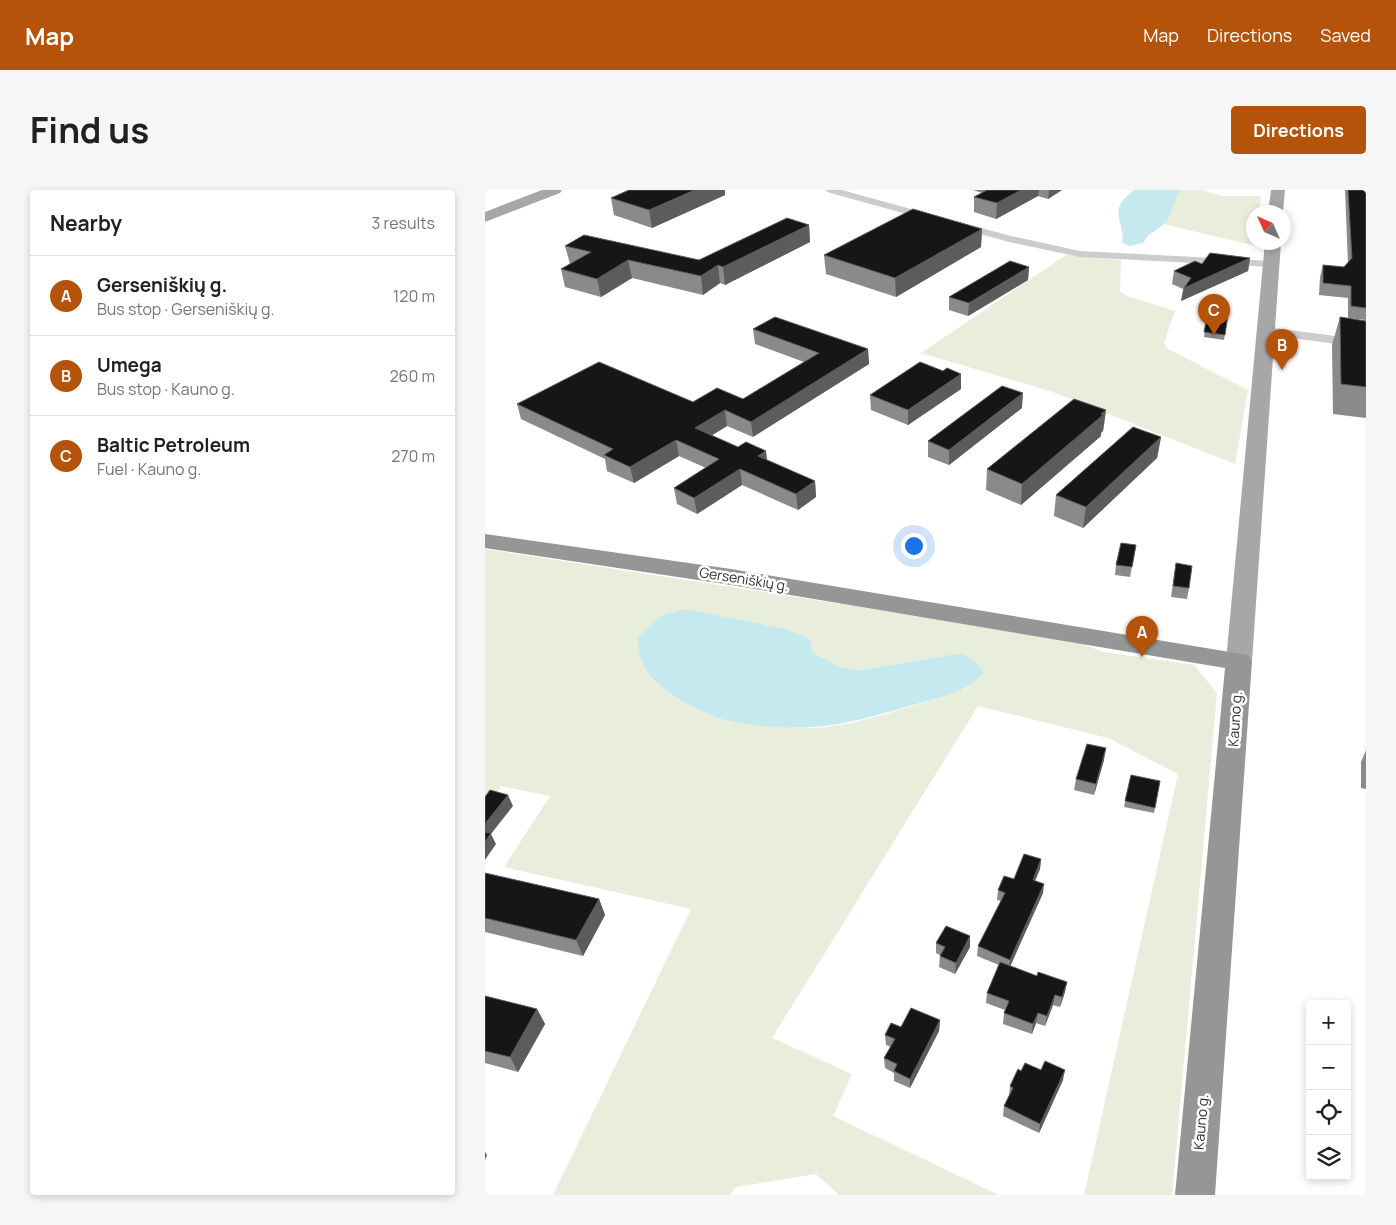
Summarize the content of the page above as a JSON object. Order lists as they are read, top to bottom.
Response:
{
  "streets": {
    "highway": ["Gerseniškių g.", "Kauno g."]
  },
  "crossings": [
    ["Gerseniškių g.", "Kauno g."]
  ],
  "north": "top left",
  "page": {
    "header": "Map",
    "nav": ["Map", "Directions", "Saved"],
    "title": "Find us",
    "buttons": "Directions",
    "heading": ["Nearby", "3 results"],
    "list": [
      {
        "mark": "A",
        "name": "Gerseniškių g.",
        "note": "Bus stop · Gerseniškių g.",
        "value": "120 m"
      },
      {
        "mark": "B",
        "name": "Umega",
        "note": "Bus stop · Kauno g.",
        "value": "260 m"
      },
      {
        "mark": "C",
        "name": "Baltic Petroleum",
        "note": "Fuel · Kauno g.",
        "value": "270 m"
      }
    ],
    "pins": ["C", "B", "A"],
    "map_buttons": ["+", "−"]
  }
}
